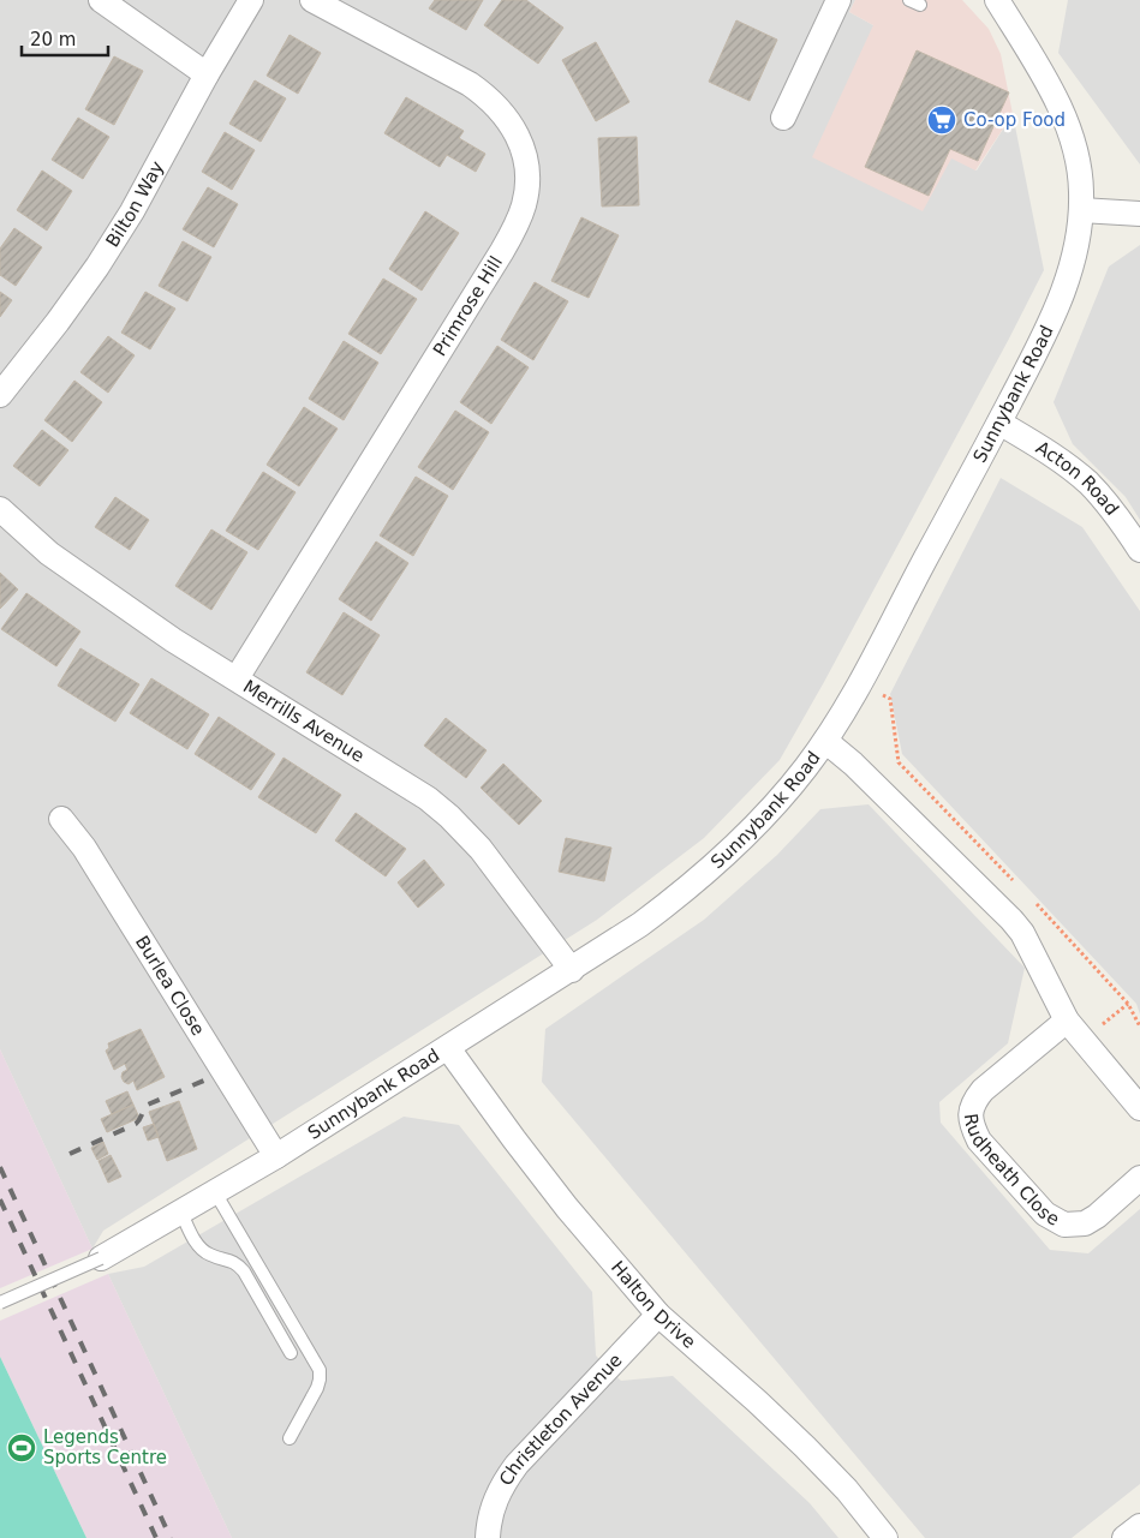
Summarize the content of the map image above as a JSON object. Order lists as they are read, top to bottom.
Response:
{
  "streets": {
    "street": [
      "Bilton Way",
      "Primrose Hill",
      "Sunnybank Road",
      "Acton Road",
      "Merrills Avenue",
      "Burlea Close",
      "Rudheath Close",
      "Halton Drive",
      "Christleton Avenue"
    ]
  },
  "crossings": [
    ["Primrose Hill", "Merrills Avenue"],
    ["Sunnybank Road", "Acton Road"],
    ["Sunnybank Road", "Merrills Avenue"],
    ["Sunnybank Road", "Burlea Close"],
    ["Sunnybank Road", "Halton Drive"],
    ["Halton Drive", "Christleton Avenue"]
  ],
  "places": {
    "supermarket": ["Co-op Food"],
    "sports": ["Legends Sports Centre"]
  },
  "scale_bar": "20 m"
}
